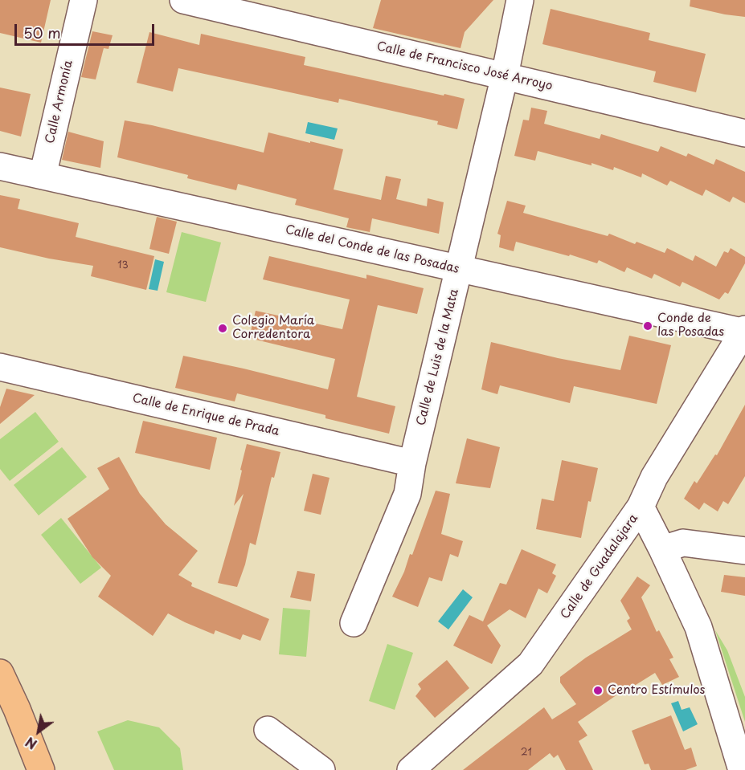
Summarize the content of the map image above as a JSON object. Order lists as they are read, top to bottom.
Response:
{
  "streets": {
    "street": [
      "Calle de Francisco José Arroyo",
      "Calle Armonía",
      "Calle del Conde de las Posadas",
      "Calle de Luis de la Mata",
      "Calle de Enrique de Prada",
      "Calle de Guadalajara"
    ]
  },
  "crossings": [
    ["Calle de Francisco José Arroyo", "Calle de Luis de la Mata"],
    ["Calle Armonía", "Calle del Conde de las Posadas"],
    ["Calle del Conde de las Posadas", "Calle de Luis de la Mata"],
    ["Calle del Conde de las Posadas", "Calle de Guadalajara"],
    ["Calle de Luis de la Mata", "Calle de Enrique de Prada"]
  ],
  "places": ["Conde de las Posadas", "Colegio María Corredentora", "Centro Estímulos"],
  "house_numbers": ["13", "21"],
  "scale_bar": "50 m",
  "north": "bottom left"
}
